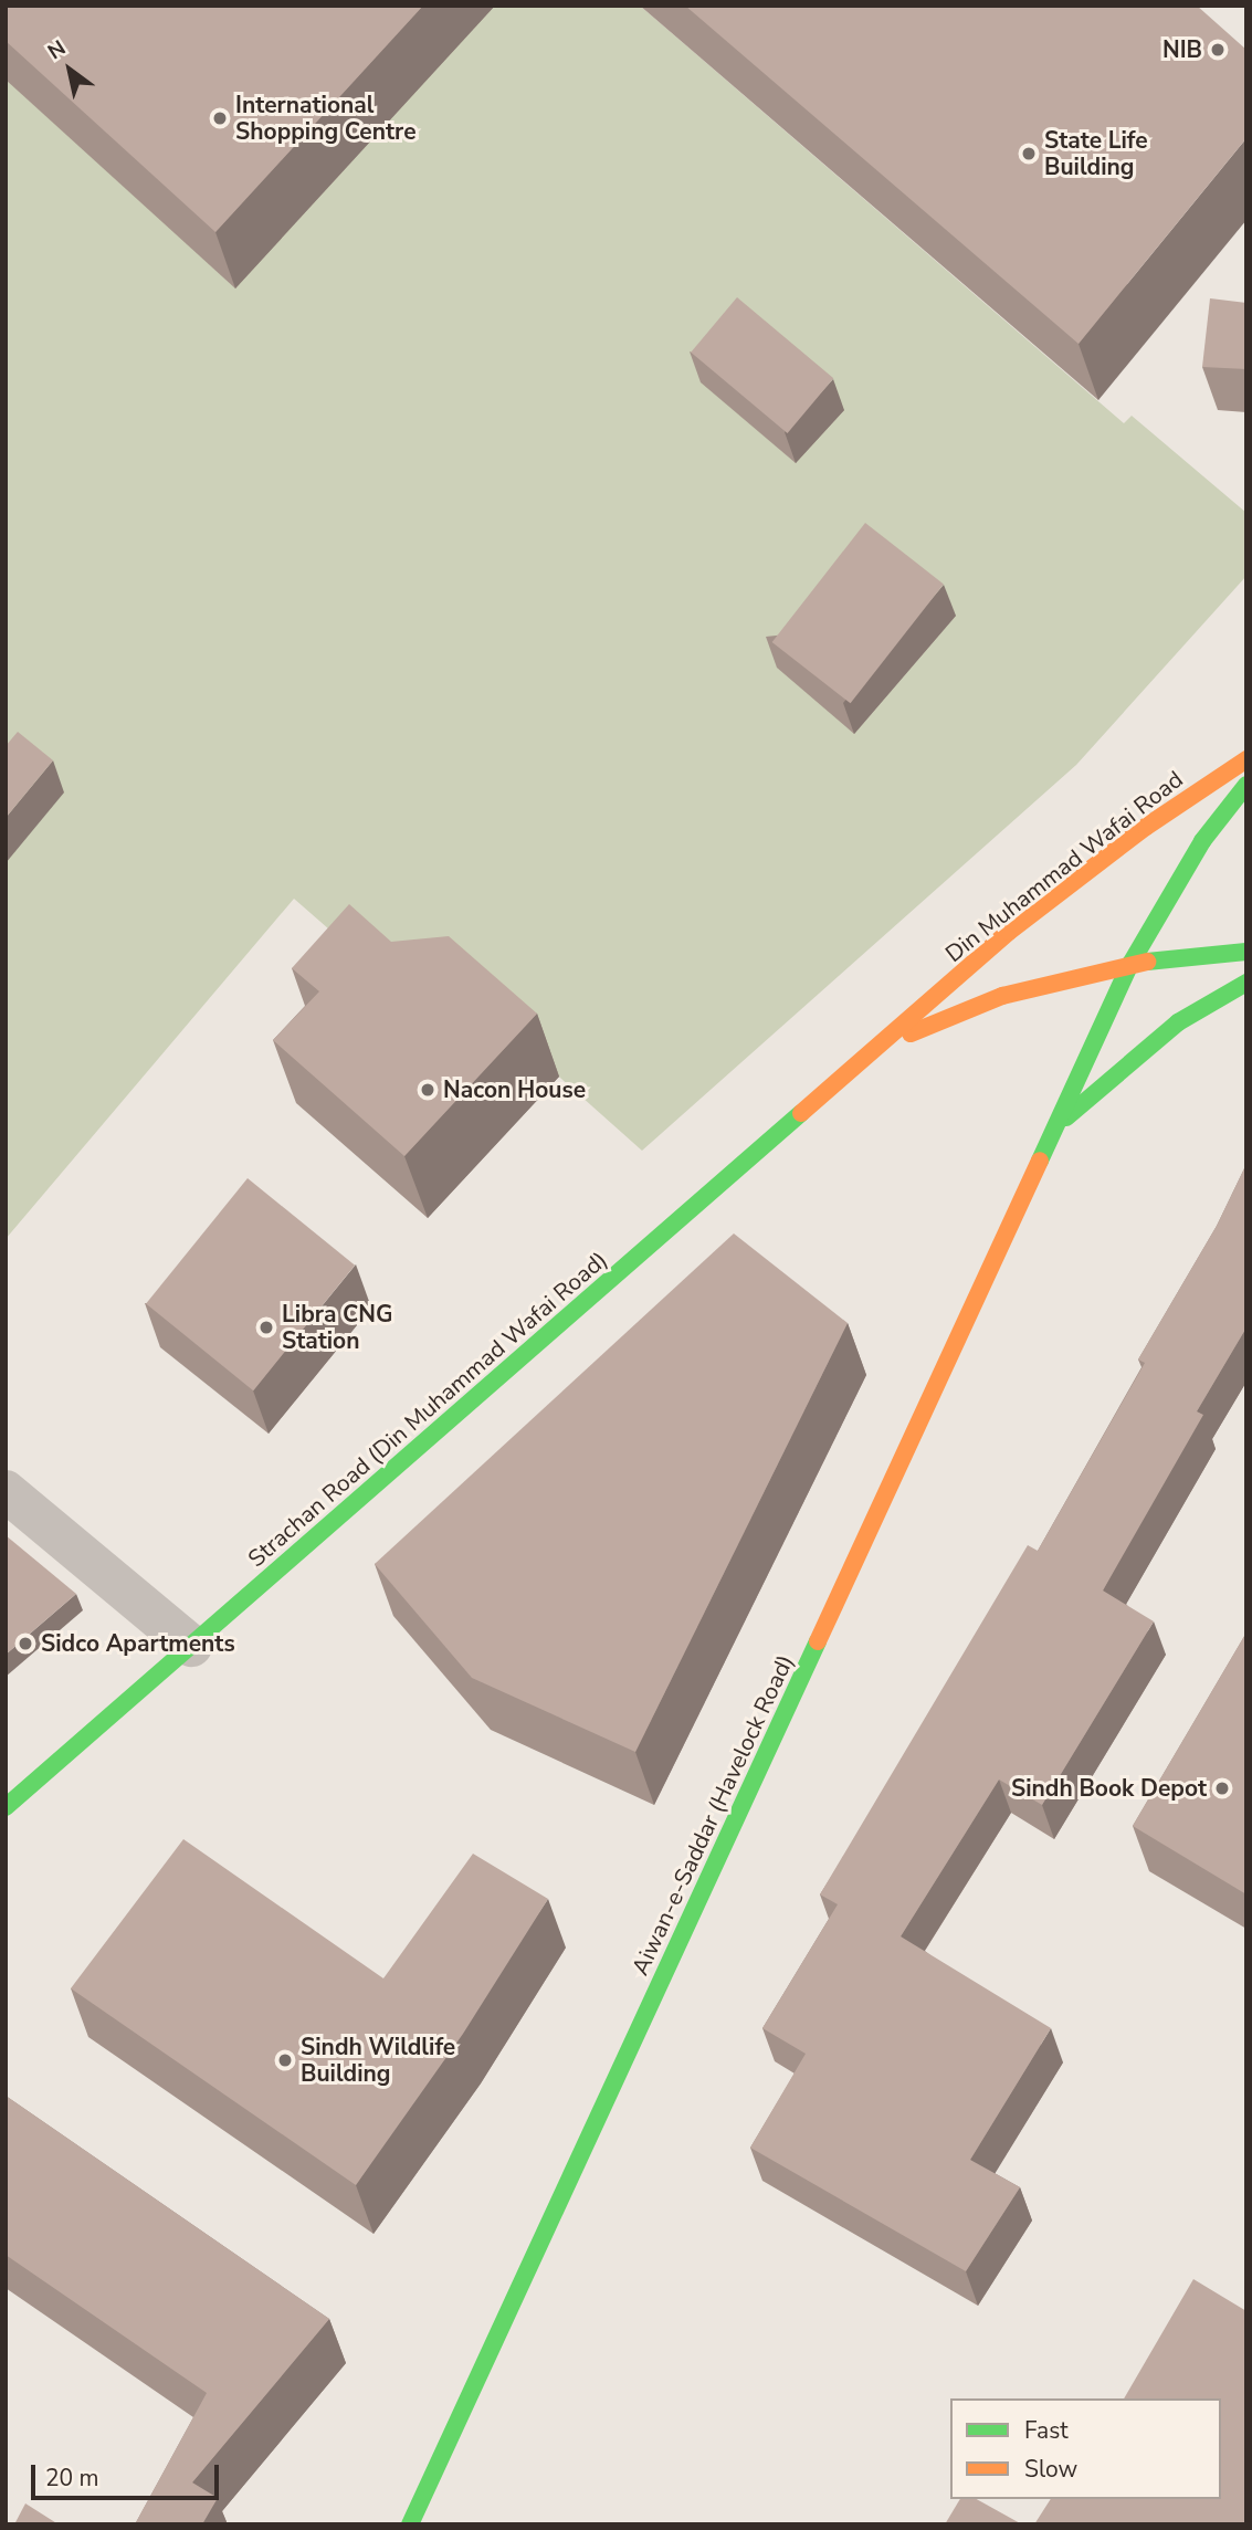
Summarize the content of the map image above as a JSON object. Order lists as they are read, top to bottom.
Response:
{
  "streets": {
    "main road": ["Din Muhammad Wafai Road", "Strachan Road (Din Muhammad Wafai Road)", "Aiwan-e-Saddar (Havelock Road)"]
  },
  "crossings": [
    ["Din Muhammad Wafai Road", "Strachan Road (Din Muhammad Wafai Road)"]
  ],
  "places": [
    "NIB",
    "International Shopping Centre",
    "State Life Building",
    "Nacon House",
    "Libra CNG Station",
    "Sidco Apartments",
    "Sindh Book Depot",
    "Sindh Wildlife Building"
  ],
  "legend": ["Fast", "Slow"],
  "scale_bar": "20 m",
  "north": "top left"
}
